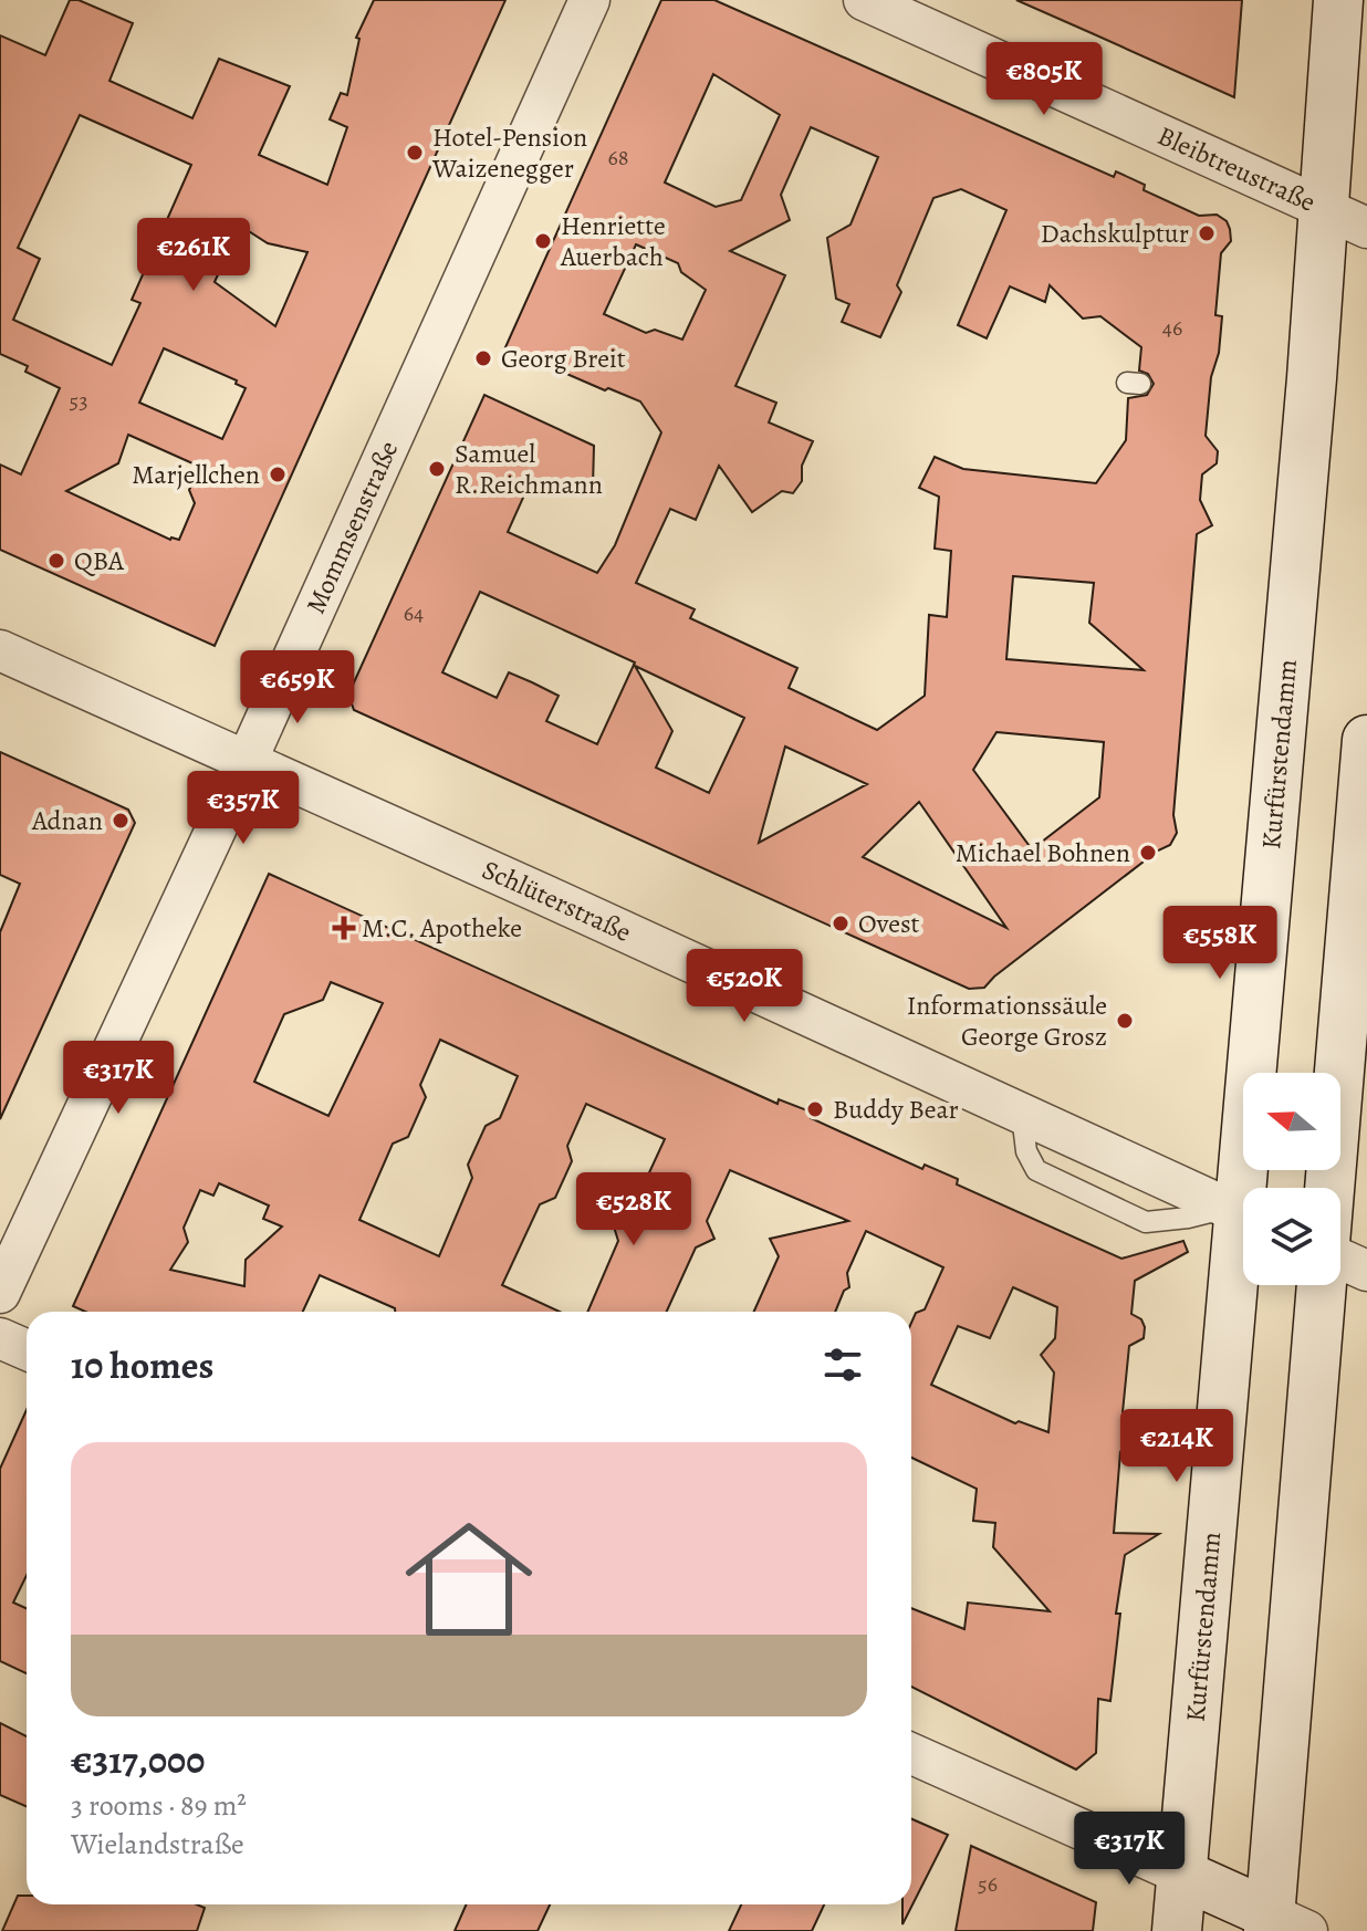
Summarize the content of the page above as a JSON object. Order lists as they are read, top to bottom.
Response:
{
  "streets": {
    "main road": ["Kurfürstendamm"],
    "street": ["Bleibtreustraße", "Mommsenstraße", "Schlüterstraße"]
  },
  "crossings": [
    ["Bleibtreustraße", "Kurfürstendamm"],
    ["Mommsenstraße", "Schlüterstraße"],
    ["Kurfürstendamm", "Schlüterstraße"]
  ],
  "places": {
    "other": [
      "Hotel-Pension Waizenegger",
      "Dachskulptur",
      "Henriette Auerbach",
      "Georg Breit",
      "Samuel R.Reichmann",
      "Marjellchen",
      "QBA",
      "Adnan",
      "Michael Bohnen",
      "Ovest",
      "Informationssäule George Grosz",
      "Buddy Bear"
    ],
    "health": ["M.C. Apotheke"]
  },
  "house_numbers": [
    "68",
    "46",
    "53",
    "64",
    "56"
  ],
  "north": "left",
  "page": {
    "price": [
      "€805K",
      "€261K",
      "€659K",
      "€357K",
      "€558K",
      "€520K",
      "€317K",
      "€528K",
      "€214K",
      "€317K"
    ],
    "heading": "10 homes",
    "list": [
      {
        "name": "€317,000",
        "note": "3 rooms · 89 m² · Wielandstraße"
      }
    ]
  }
}
